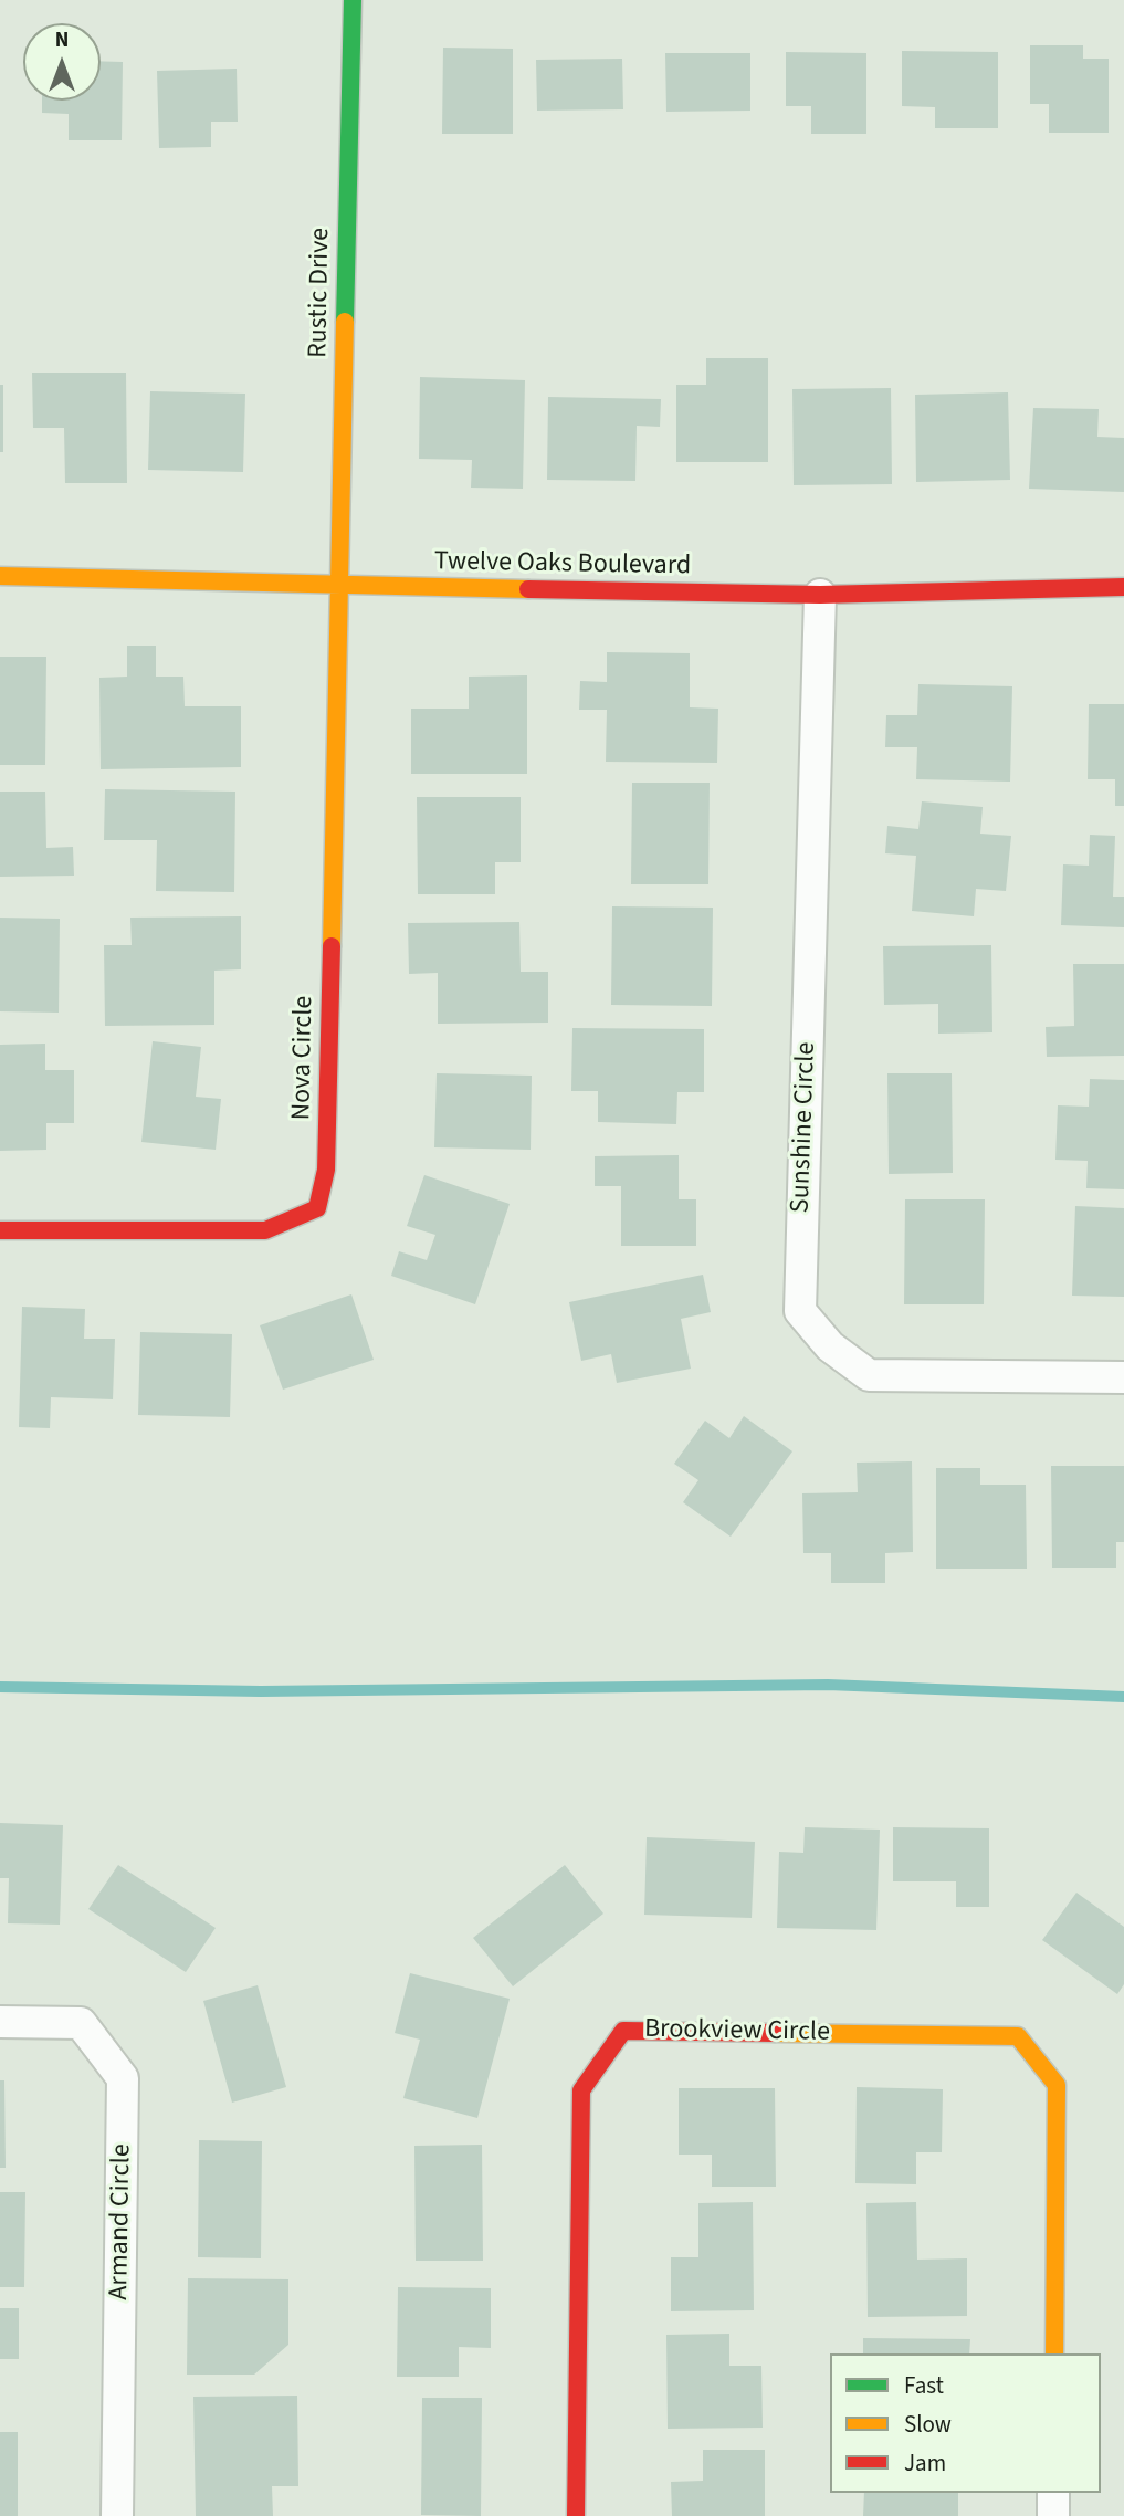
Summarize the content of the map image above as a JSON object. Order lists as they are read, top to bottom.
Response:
{
  "streets": {
    "street": [
      "Rustic Drive",
      "Twelve Oaks Boulevard",
      "Nova Circle",
      "Sunshine Circle",
      "Brookview Circle",
      "Armand Circle"
    ]
  },
  "crossings": [
    ["Rustic Drive", "Twelve Oaks Boulevard"],
    ["Rustic Drive", "Nova Circle"],
    ["Twelve Oaks Boulevard", "Nova Circle"],
    ["Twelve Oaks Boulevard", "Sunshine Circle"]
  ],
  "legend": ["Fast", "Slow", "Jam"],
  "north": "top"
}
